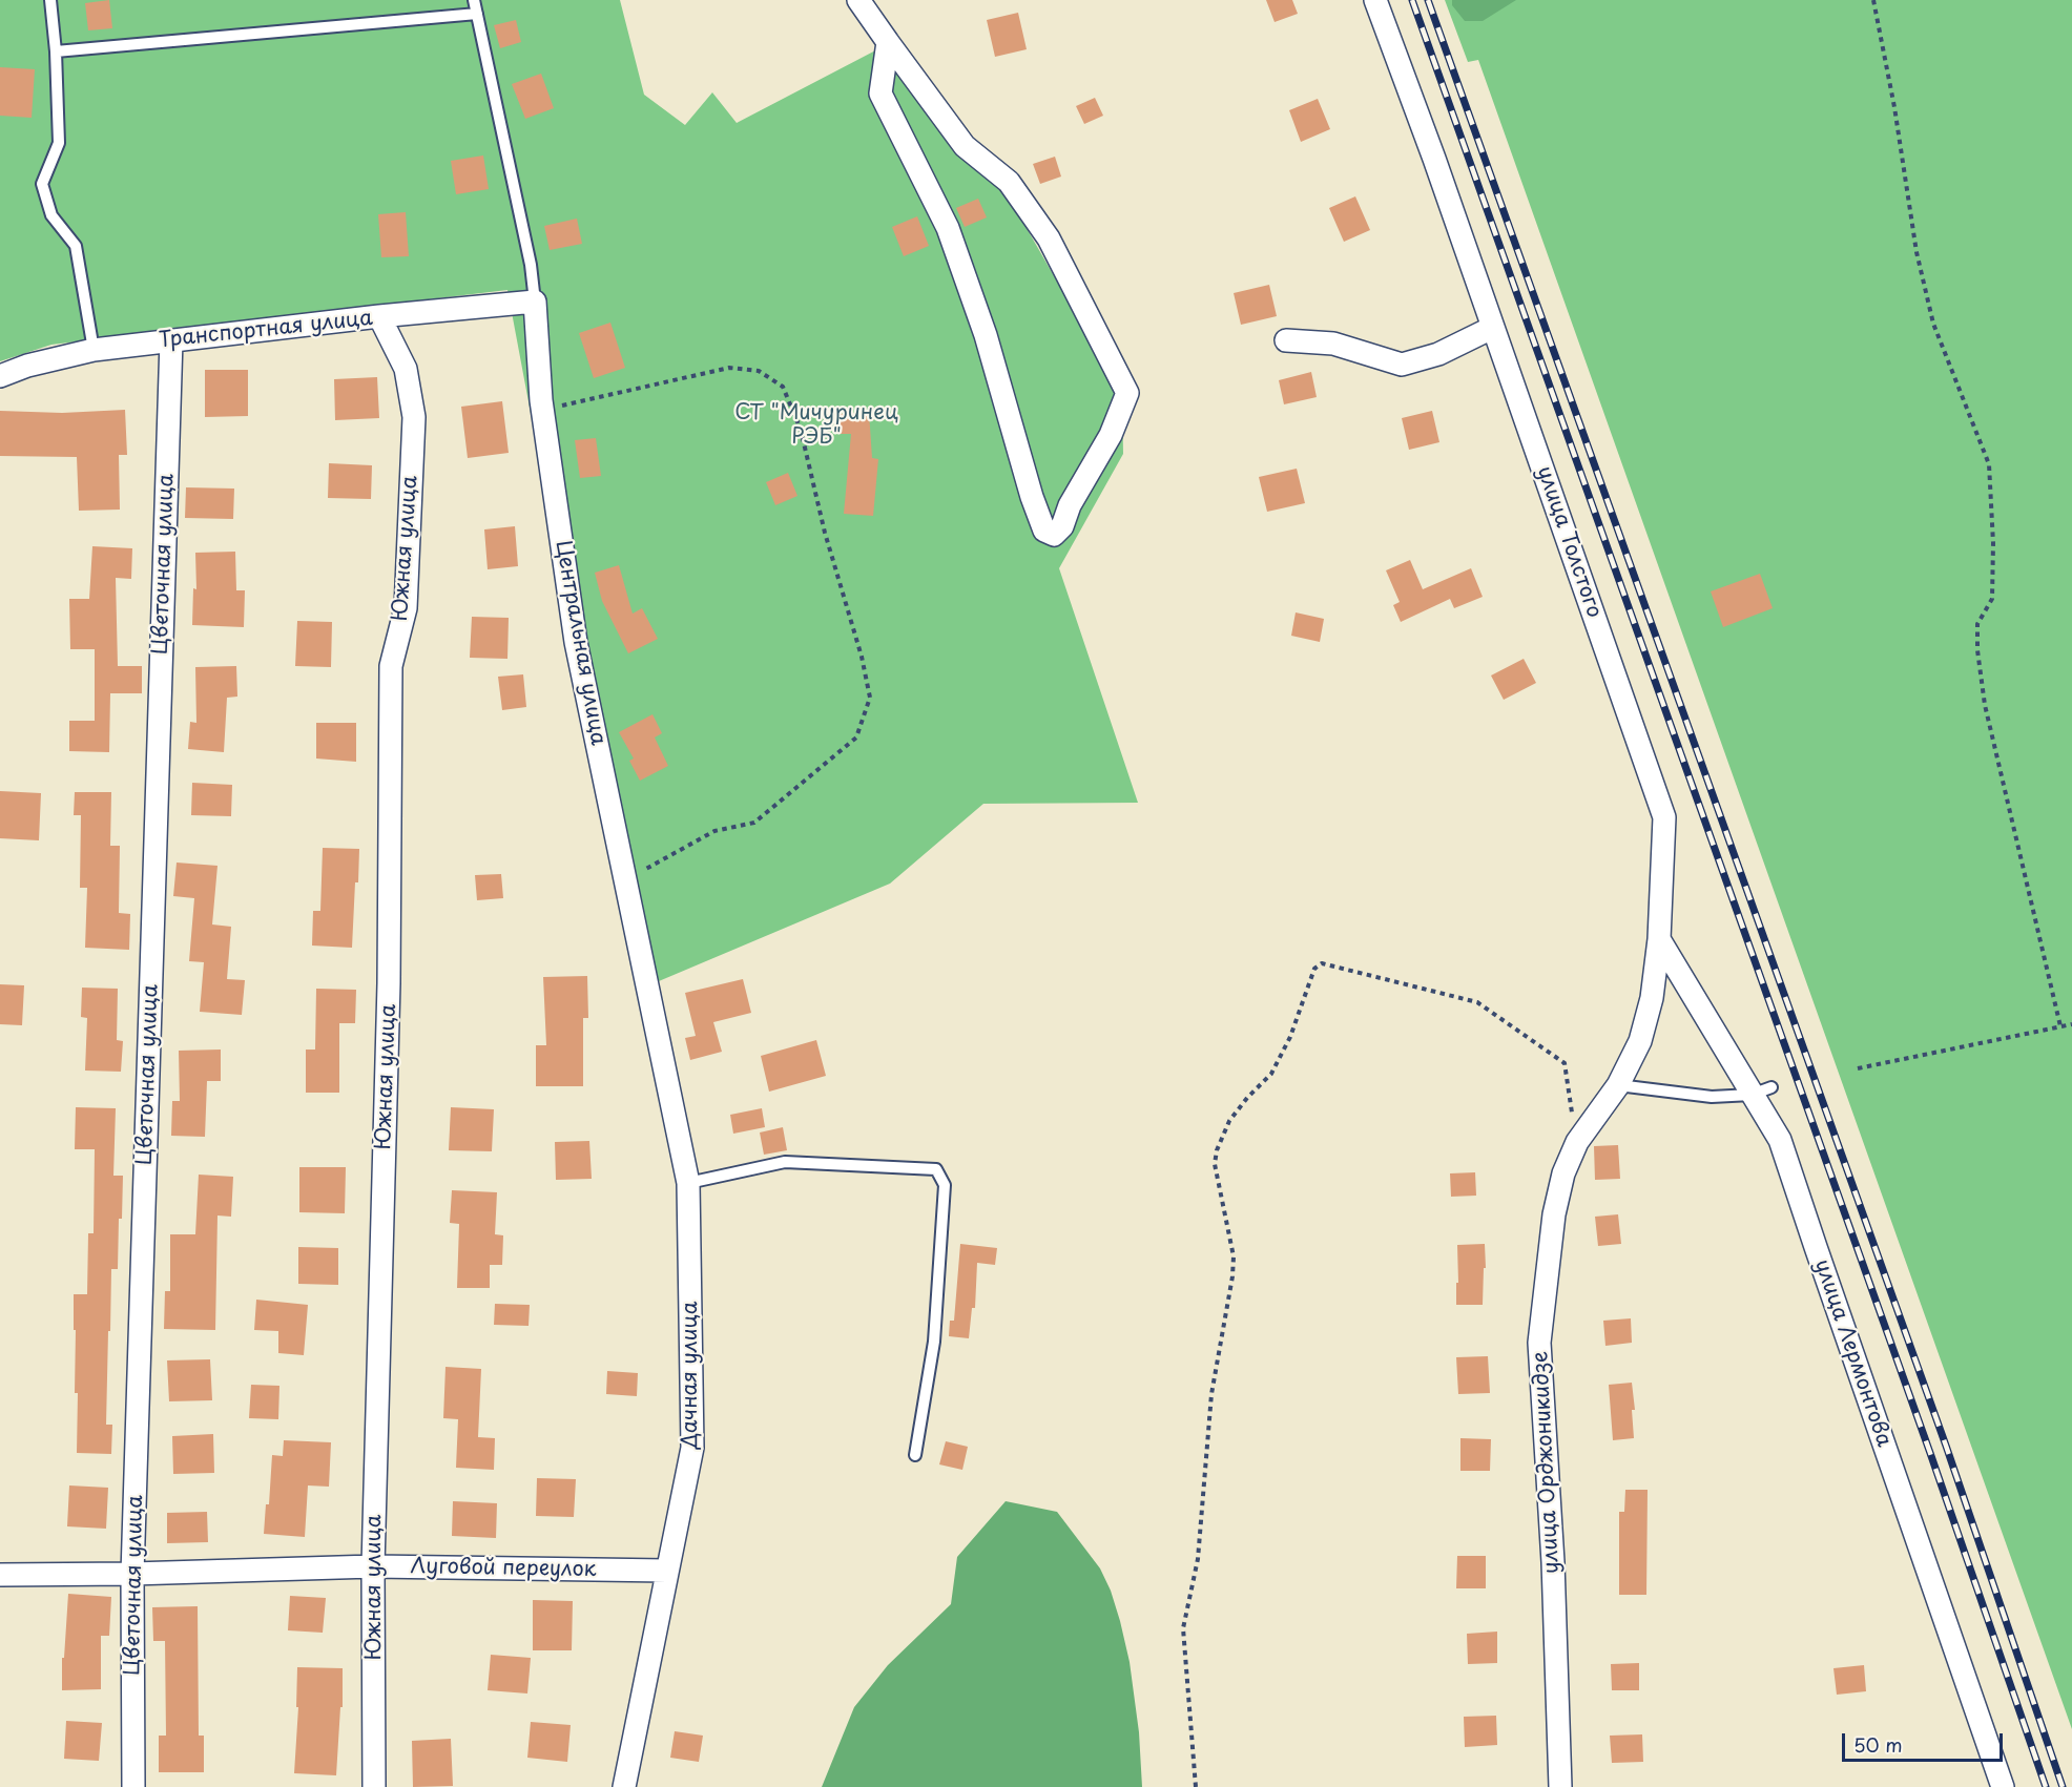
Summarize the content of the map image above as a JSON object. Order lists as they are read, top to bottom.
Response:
{
  "streets": {
    "street": [
      "Транспортная улица",
      "улица Толстого",
      "Южная улица",
      "Цветочная улица",
      "Центральная улица",
      "улица Лермонтова",
      "Дачная улица",
      "улица Орджоникидзе",
      "Луговой переулок"
    ]
  },
  "crossings": [
    ["Транспортная улица", "Южная улица"],
    ["Транспортная улица", "Цветочная улица"],
    ["Транспортная улица", "Центральная улица"],
    ["улица Толстого", "улица Лермонтова"],
    ["улица Толстого", "улица Орджоникидзе"],
    ["Южная улица", "Луговой переулок"],
    ["Цветочная улица", "Луговой переулок"],
    ["Центральная улица", "Дачная улица"],
    ["улица Лермонтова", "улица Орджоникидзе"],
    ["Дачная улица", "Луговой переулок"]
  ],
  "parks": ["СТ \"Мичуринец РЭБ\""],
  "scale_bar": "50 m"
}
